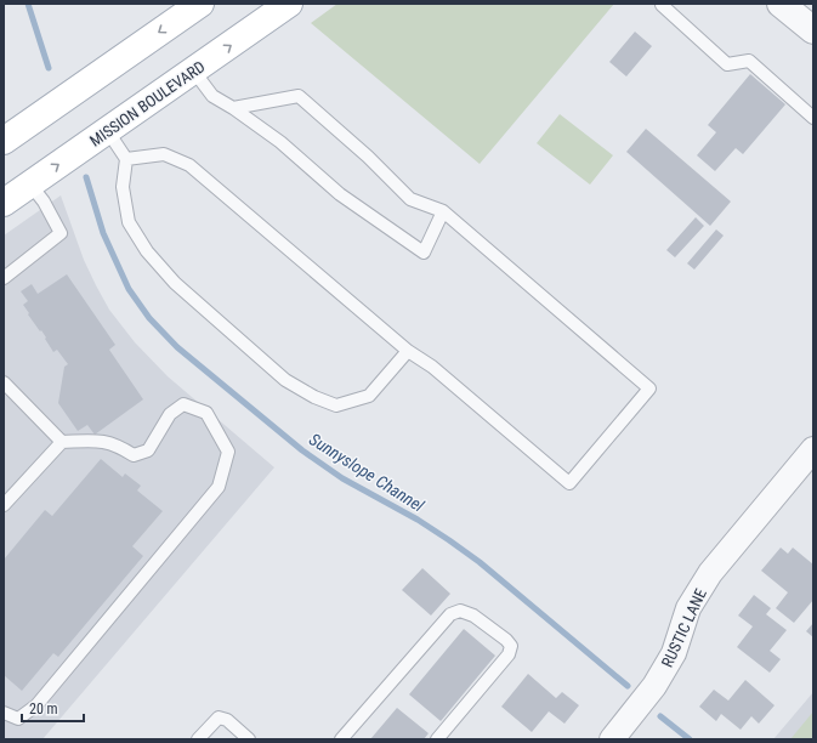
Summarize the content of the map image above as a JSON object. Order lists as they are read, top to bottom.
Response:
{
  "streets": {
    "main road": ["MISSION BOULEVARD"],
    "street": ["RUSTIC LANE"]
  },
  "water": ["Sunnyslope Channel"],
  "scale_bar": "20 m"
}
